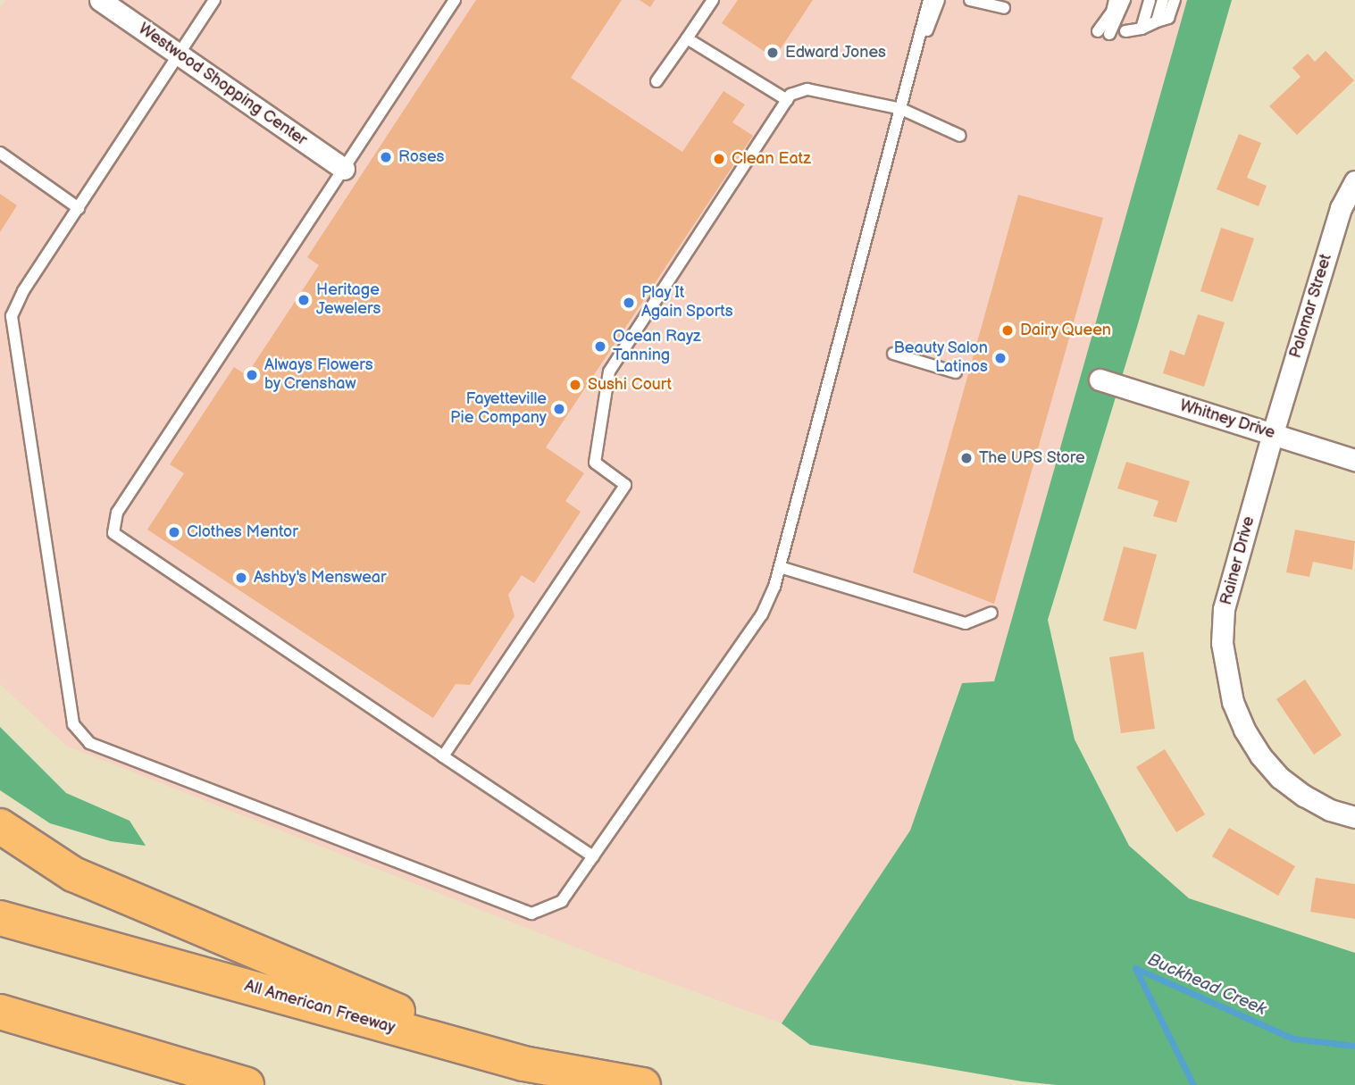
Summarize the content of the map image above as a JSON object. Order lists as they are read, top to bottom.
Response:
{
  "streets": {
    "highway": ["All American Freeway"],
    "street": [
      "Westwood Shopping Center",
      "Palomar Street",
      "Whitney Drive",
      "Rainer Drive"
    ]
  },
  "crossings": [
    ["Palomar Street", "Whitney Drive"],
    ["Palomar Street", "Rainer Drive"],
    ["Whitney Drive", "Rainer Drive"]
  ],
  "water": ["Buckhead Creek"],
  "places": [
    "Edward Jones",
    "Roses",
    "Clean Eatz",
    "Heritage Jewelers",
    "Play It Again Sports",
    "Dairy Queen",
    "Ocean Rayz Tanning",
    "Beauty Salon Latinos",
    "Always Flowers by Crenshaw",
    "Sushi Court",
    "Fayetteville Pie Company",
    "The UPS Store",
    "Clothes Mentor",
    "Ashby's Menswear"
  ]
}
